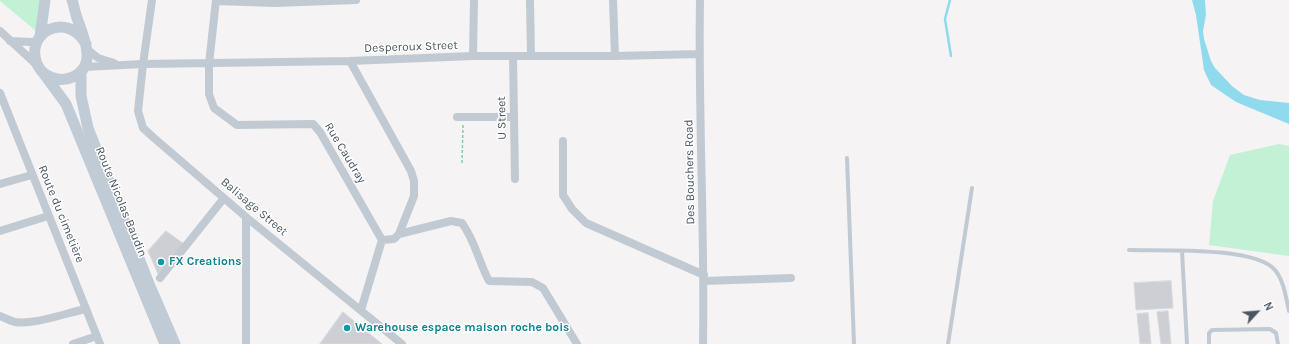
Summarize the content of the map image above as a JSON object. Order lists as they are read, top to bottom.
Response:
{
  "streets": {
    "main road": ["Route Nicolas Baudin"],
    "street": [
      "Desperoux Street",
      "U Street",
      "Rue Caudray",
      "Des Bouchers Road",
      "Balisage Street",
      "Route du cimetière"
    ]
  },
  "crossings": [
    ["Desperoux Street", "U Street"],
    ["Desperoux Street", "Rue Caudray"],
    ["Desperoux Street", "Des Bouchers Road"],
    ["Desperoux Street", "Route Nicolas Baudin"],
    ["Desperoux Street", "Balisage Street"]
  ],
  "places": ["FX Creations", "Warehouse espace maison roche bois"],
  "north": "top right"
}
